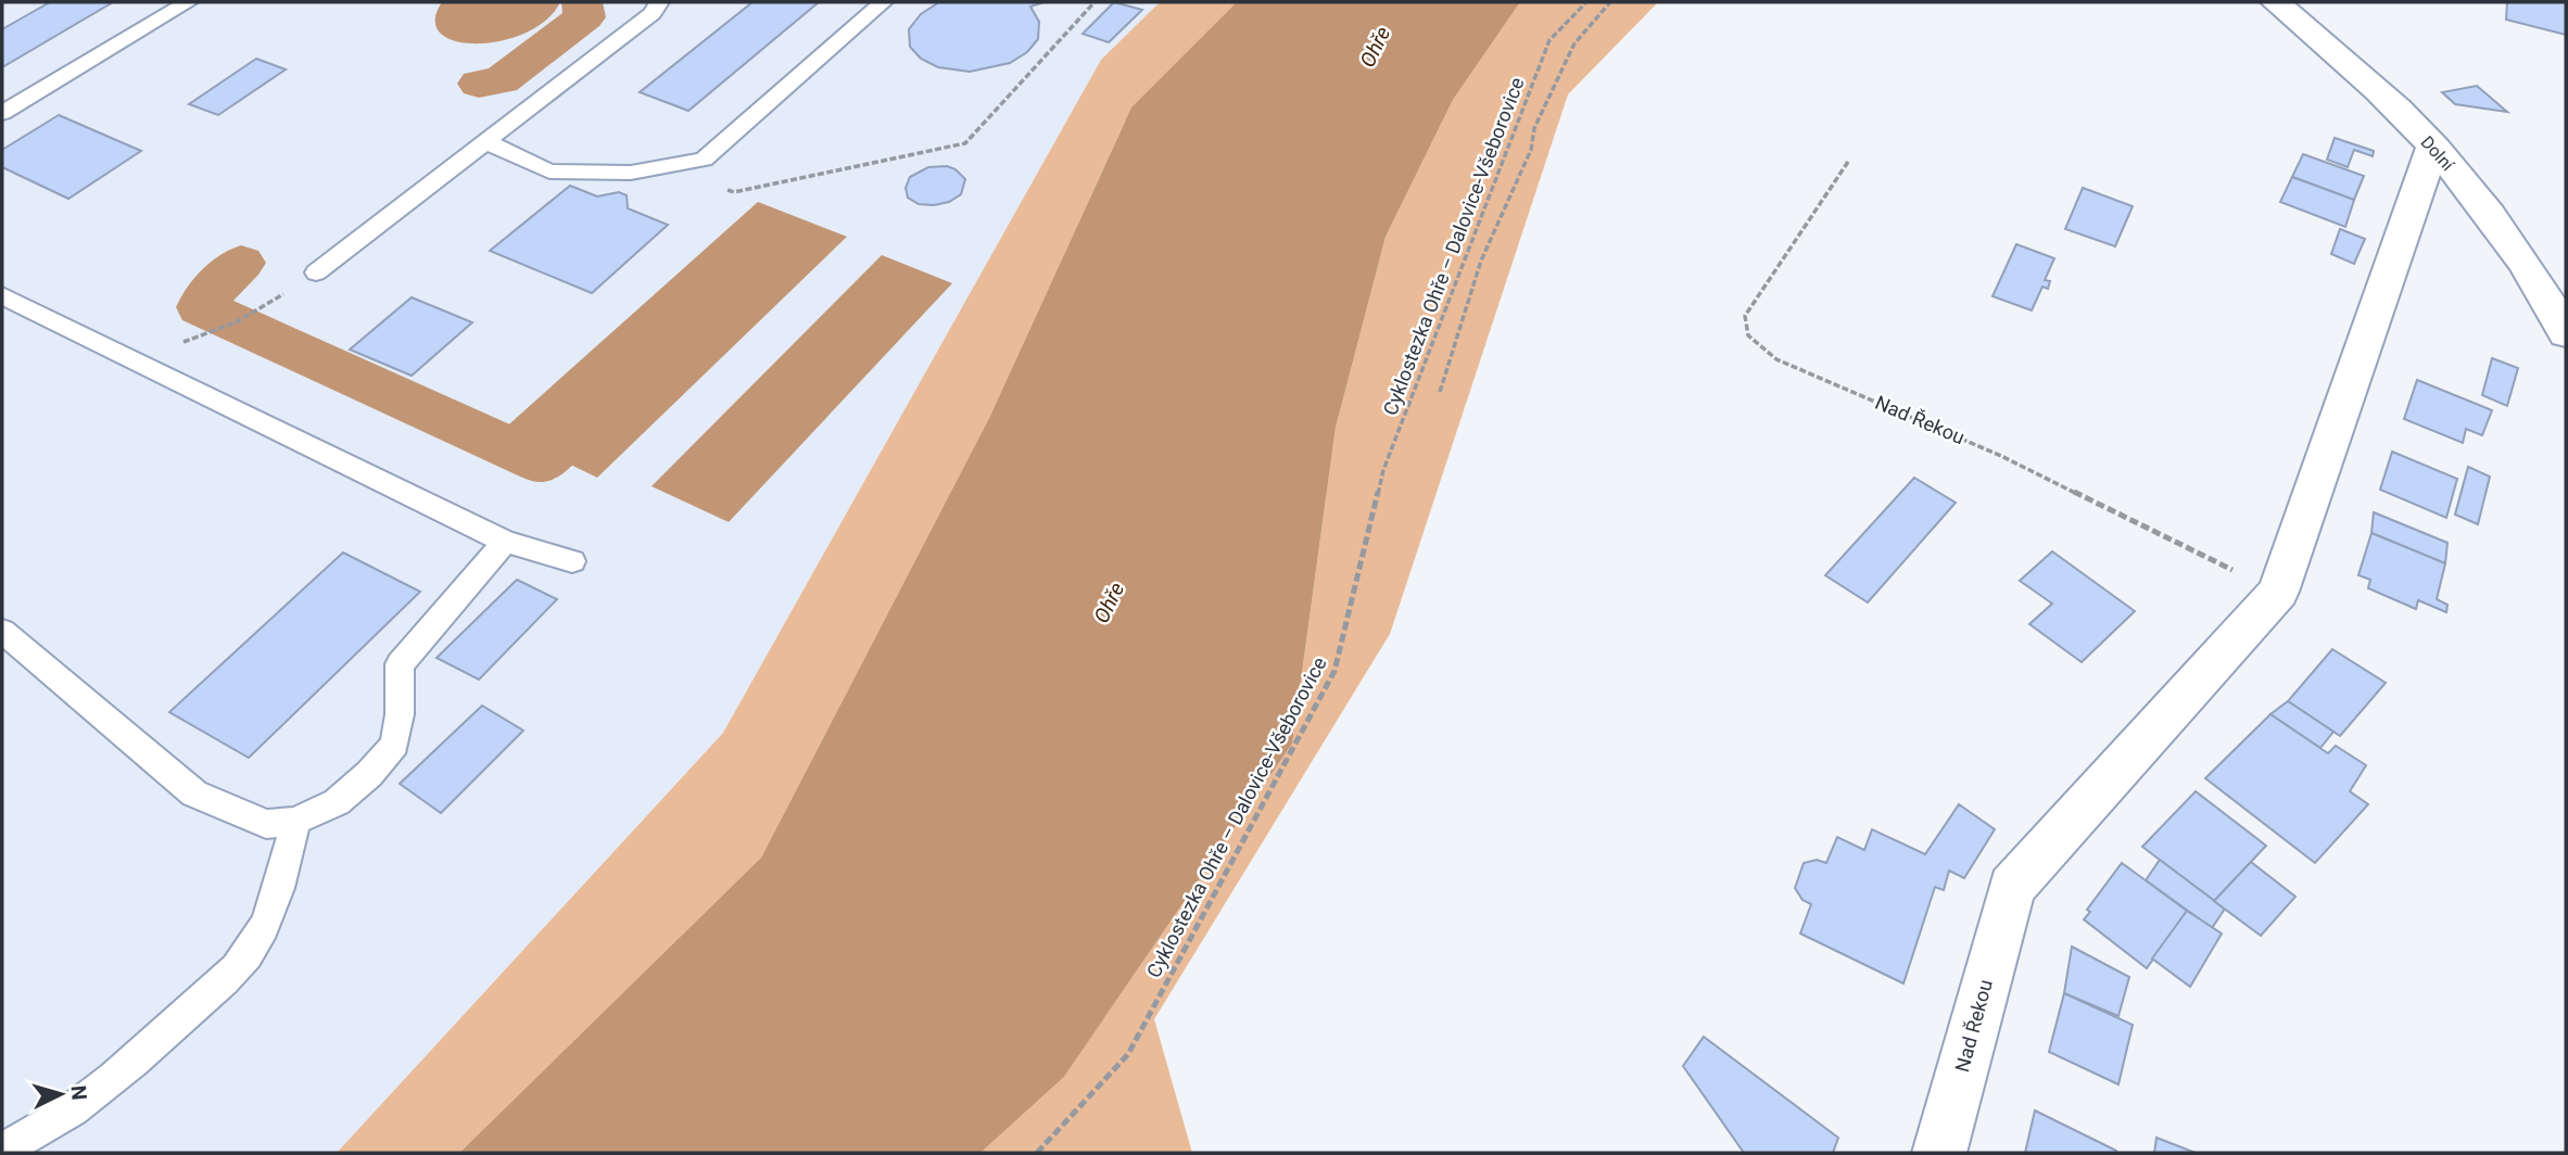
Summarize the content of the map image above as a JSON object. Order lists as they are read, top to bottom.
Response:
{
  "streets": {
    "street": ["Dolní", "Nad Řekou"],
    "path": ["Cyklostezka Ohře – Dalovice-Všeborovice"]
  },
  "crossings": [
    ["Dolní", "Nad Řekou"]
  ],
  "water": ["Ohře"],
  "north": "right"
}
